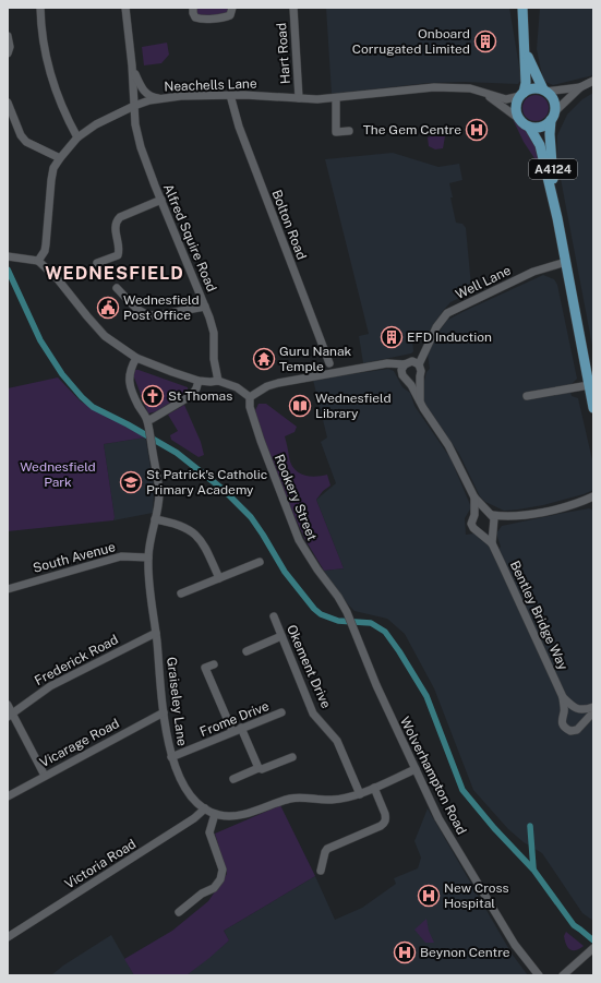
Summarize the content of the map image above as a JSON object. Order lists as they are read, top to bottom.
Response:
{
  "streets": {
    "main road": ["A4124"],
    "street": [
      "Hart Road",
      "Neachells Lane",
      "Bolton Road",
      "Alfred Squire Road",
      "Well Lane",
      "Rookery Street",
      "South Avenue",
      "Bentley Bridge Way",
      "Frederick Road",
      "Okement Drive",
      "Graiseley Lane",
      "Frome Drive",
      "Vicarage Road",
      "Wolverhampton Road",
      "Victoria Road"
    ]
  },
  "crossings": [
    ["Hart Road", "Neachells Lane"],
    ["Neachells Lane", "A4124"],
    ["Neachells Lane", "Bolton Road"],
    ["Neachells Lane", "Alfred Squire Road"],
    ["A4124", "Well Lane"],
    ["Rookery Street", "Wolverhampton Road"],
    ["South Avenue", "Graiseley Lane"],
    ["Frederick Road", "Graiseley Lane"],
    ["Okement Drive", "Graiseley Lane"],
    ["Graiseley Lane", "Frome Drive"],
    ["Graiseley Lane", "Vicarage Road"],
    ["Graiseley Lane", "Wolverhampton Road"],
    ["Graiseley Lane", "Victoria Road"]
  ],
  "districts": ["WEDNESFIELD"],
  "parks": ["Wednesfield Park"],
  "places": {
    "building": ["Onboard Corrugated Limited", "EFD Induction"],
    "hospital": ["The Gem Centre", "New Cross Hospital", "Beynon Centre"],
    "public building": ["Wednesfield Post Office"],
    "temple": ["Guru Nanak Temple"],
    "church": ["St Thomas"],
    "library": ["Wednesfield Library"],
    "school or university": ["St Patrick's Catholic Primary Academy"]
  }
}
